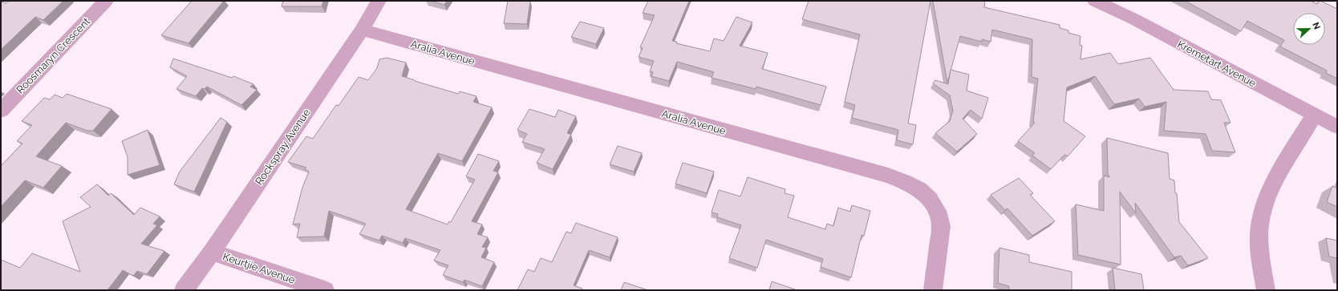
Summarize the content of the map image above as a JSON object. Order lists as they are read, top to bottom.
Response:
{
  "streets": {
    "street": [
      "Aralia Avenue",
      "Roosmaryn Crescent",
      "Kremetart Avenue",
      "Rockspray Avenue",
      "Keurtjie Avenue"
    ]
  },
  "crossings": [
    ["Aralia Avenue", "Rockspray Avenue"],
    ["Rockspray Avenue", "Keurtjie Avenue"]
  ],
  "north": "right"
}
